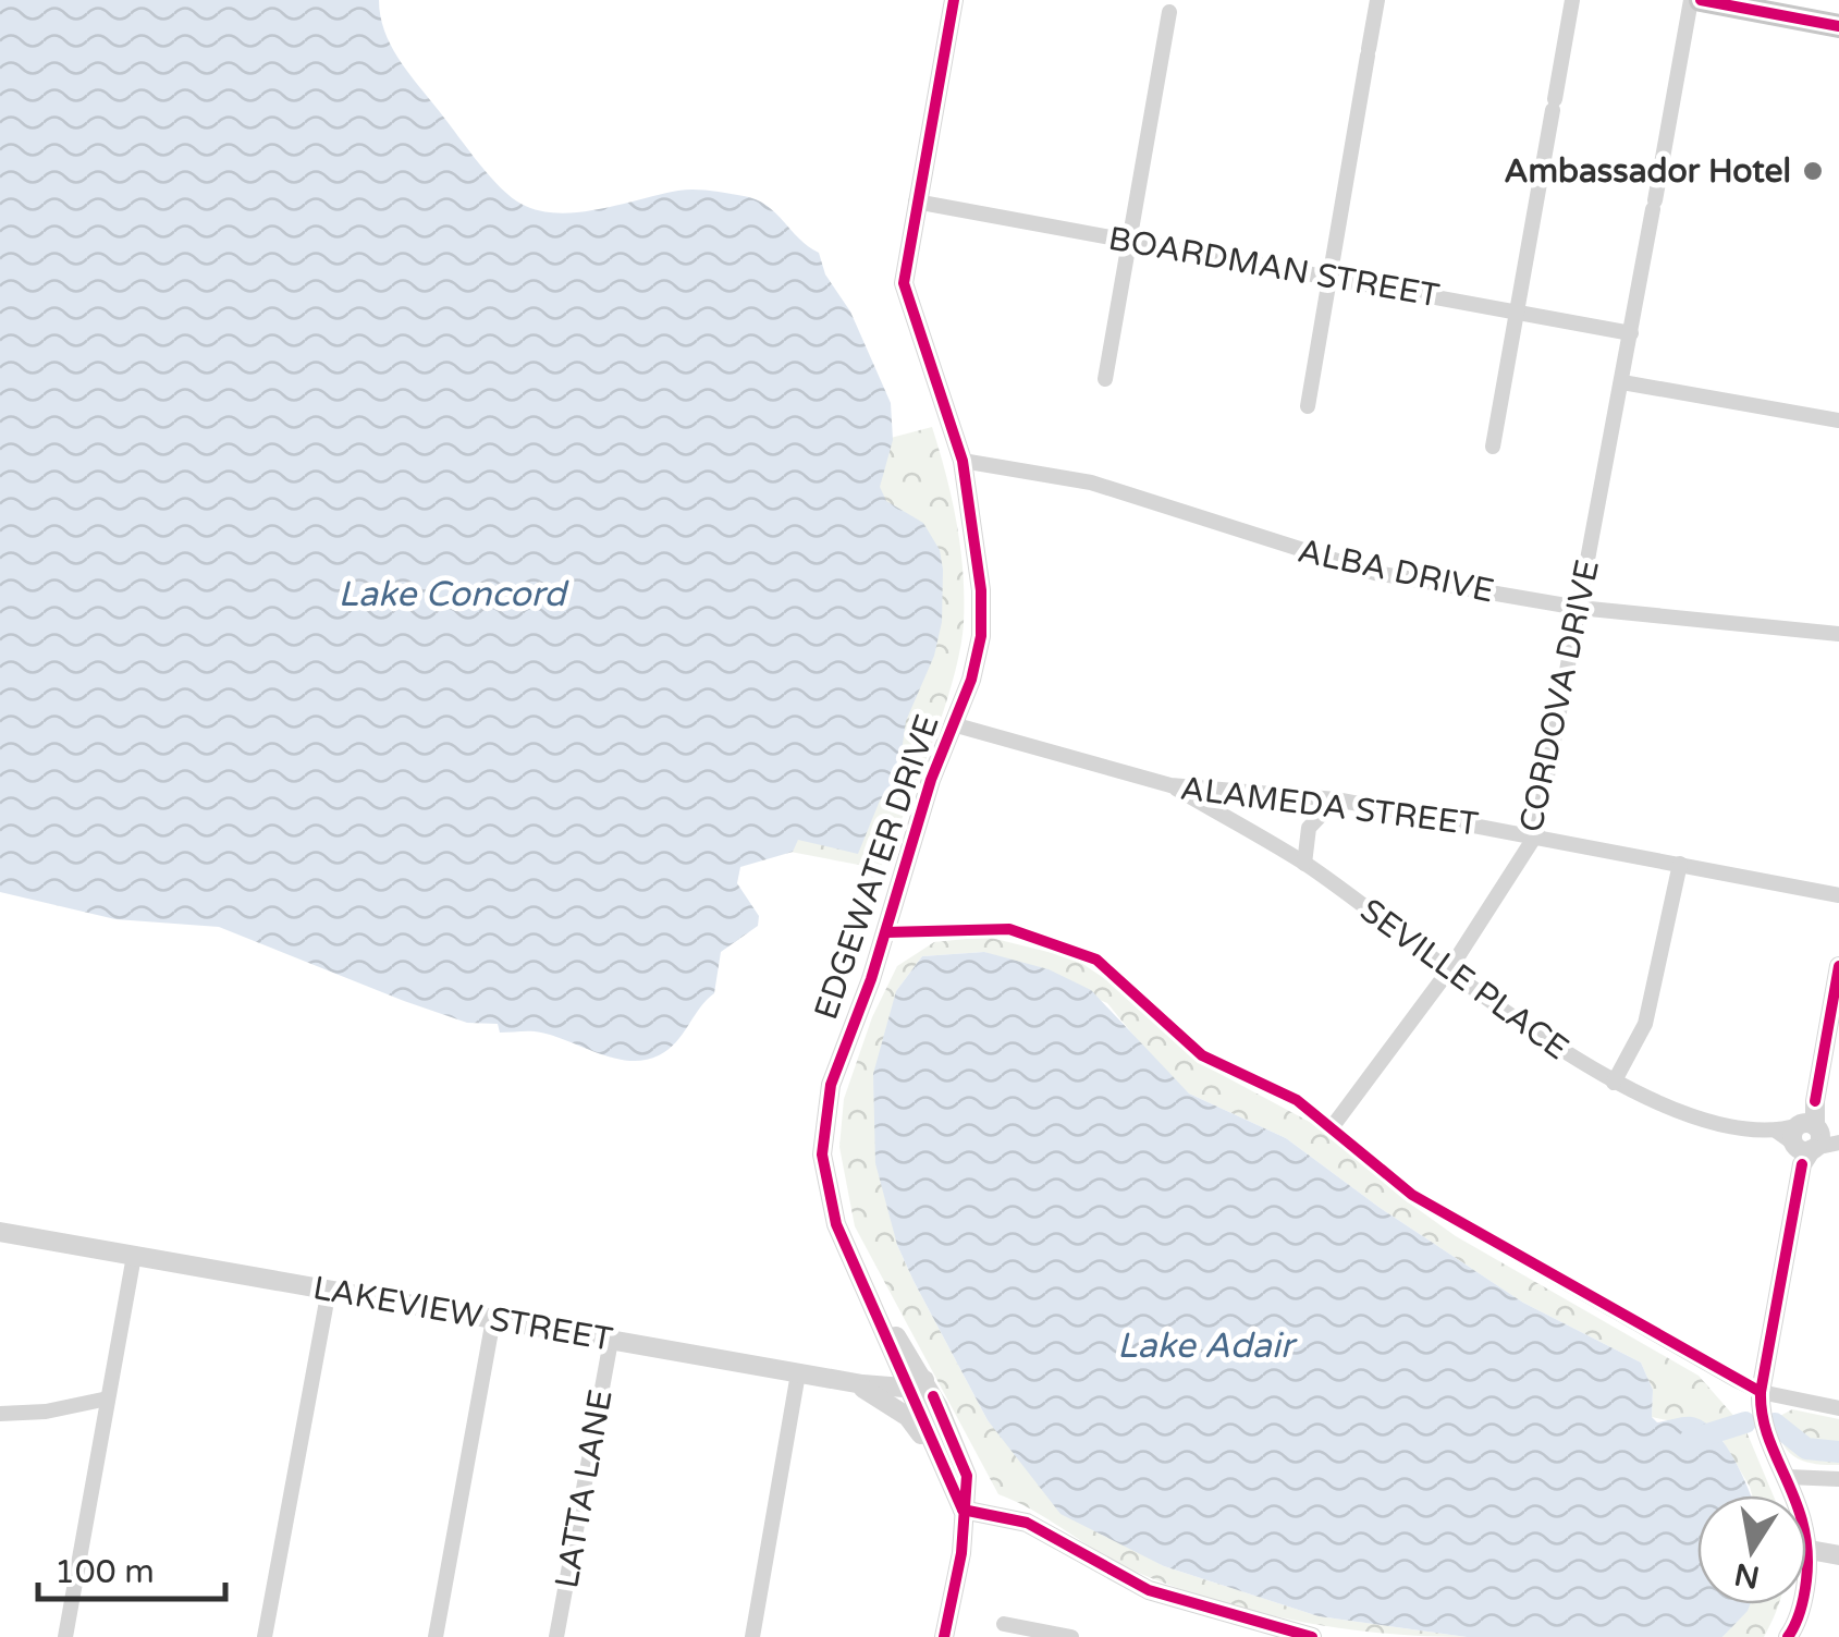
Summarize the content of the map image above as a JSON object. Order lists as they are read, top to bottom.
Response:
{
  "streets": {
    "street": [
      "BOARDMAN STREET",
      "ALBA DRIVE",
      "CORDOVA DRIVE",
      "ALAMEDA STREET",
      "EDGEWATER DRIVE",
      "SEVILLE PLACE",
      "LAKEVIEW STREET",
      "LATTA LANE"
    ]
  },
  "crossings": [
    ["BOARDMAN STREET", "CORDOVA DRIVE"],
    ["BOARDMAN STREET", "EDGEWATER DRIVE"],
    ["ALBA DRIVE", "CORDOVA DRIVE"],
    ["ALBA DRIVE", "EDGEWATER DRIVE"],
    ["CORDOVA DRIVE", "ALAMEDA STREET"],
    ["CORDOVA DRIVE", "SEVILLE PLACE"],
    ["ALAMEDA STREET", "EDGEWATER DRIVE"],
    ["ALAMEDA STREET", "SEVILLE PLACE"],
    ["EDGEWATER DRIVE", "LAKEVIEW STREET"],
    ["LAKEVIEW STREET", "LATTA LANE"]
  ],
  "water": ["Lake Concord", "Lake Adair"],
  "places": ["Ambassador Hotel"],
  "scale_bar": "100 m",
  "north": "bottom"
}
